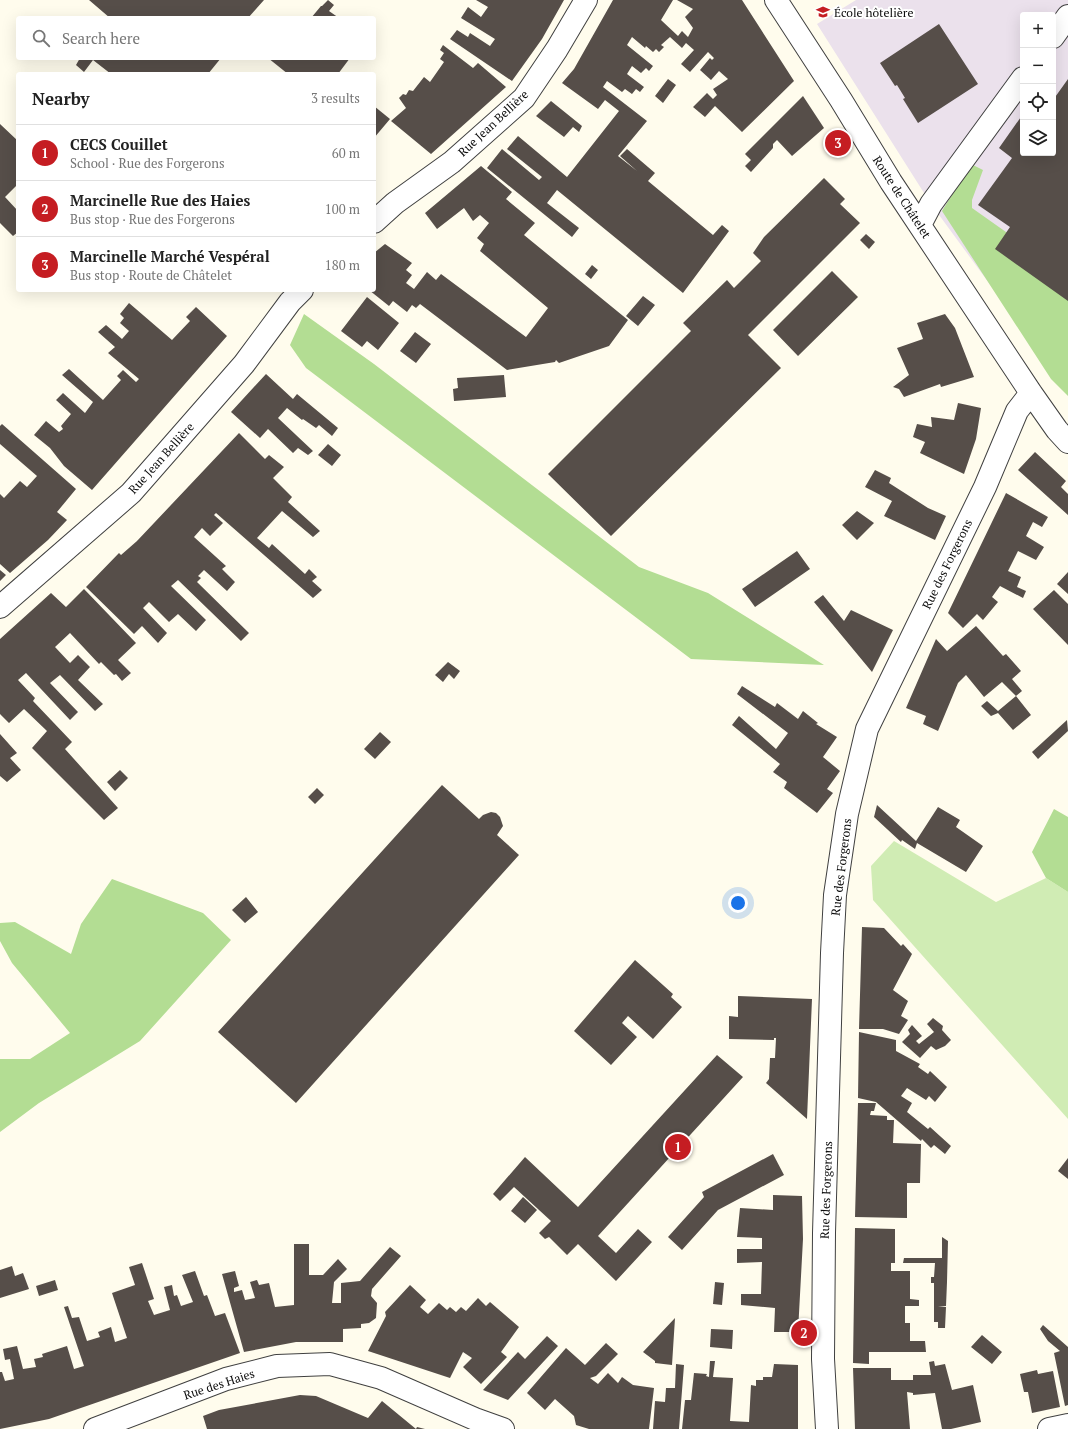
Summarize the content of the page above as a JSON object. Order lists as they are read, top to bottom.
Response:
{
  "streets": {
    "street": [
      "Rue Jean Bellière",
      "Route de Châtelet",
      "Rue des Forgerons",
      "Rue des Haies"
    ]
  },
  "crossings": [
    ["Route de Châtelet", "Rue des Forgerons"]
  ],
  "places": {
    "school or university": ["École hôtelière"]
  },
  "page": {
    "map_buttons": ["+", "−"],
    "search": "Search here",
    "heading": ["Nearby", "3 results"],
    "list": [
      {
        "mark": "1",
        "name": "CECS Couillet",
        "note": "School · Rue des Forgerons",
        "value": "60 m"
      },
      {
        "mark": "2",
        "name": "Marcinelle Rue des Haies",
        "note": "Bus stop · Rue des Forgerons",
        "value": "100 m"
      },
      {
        "mark": "3",
        "name": "Marcinelle Marché Vespéral",
        "note": "Bus stop · Route de Châtelet",
        "value": "180 m"
      }
    ],
    "pins": ["3", "1", "2"]
  }
}
